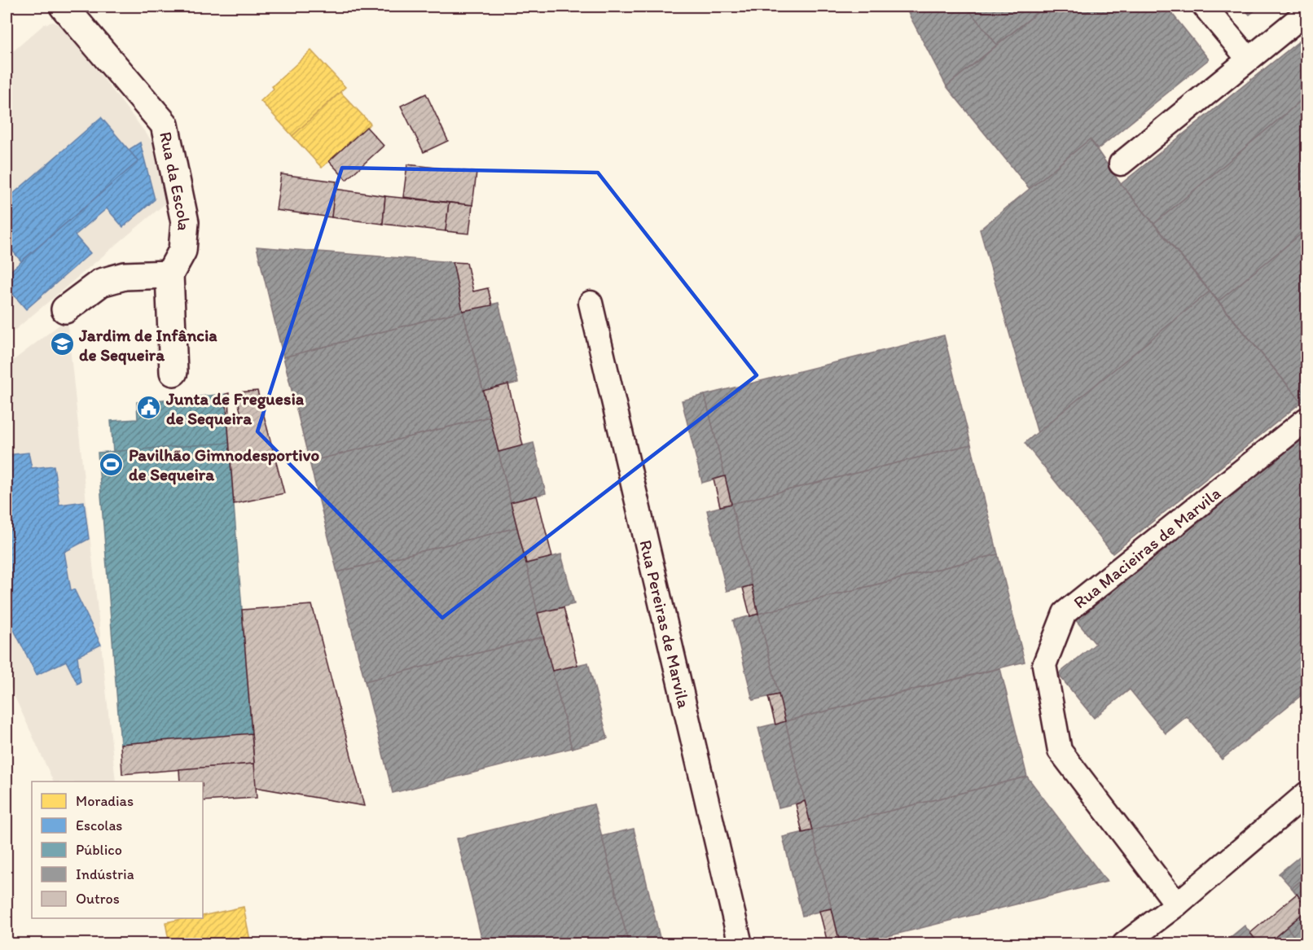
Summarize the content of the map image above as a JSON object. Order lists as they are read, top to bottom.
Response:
{
  "streets": {
    "street": ["Rua da Escola"],
    "lane": ["Rua Macieiras de Marvila", "Rua Pereiras de Marvila"]
  },
  "places": {
    "school or university": ["Jardim de Infância de Sequeira"],
    "public building": ["Junta de Freguesia de Sequeira"],
    "sports": ["Pavilhão Gimnodesportivo de Sequeira"]
  },
  "legend": [
    "Moradias",
    "Escolas",
    "Público",
    "Indústria",
    "Outros"
  ]
}
